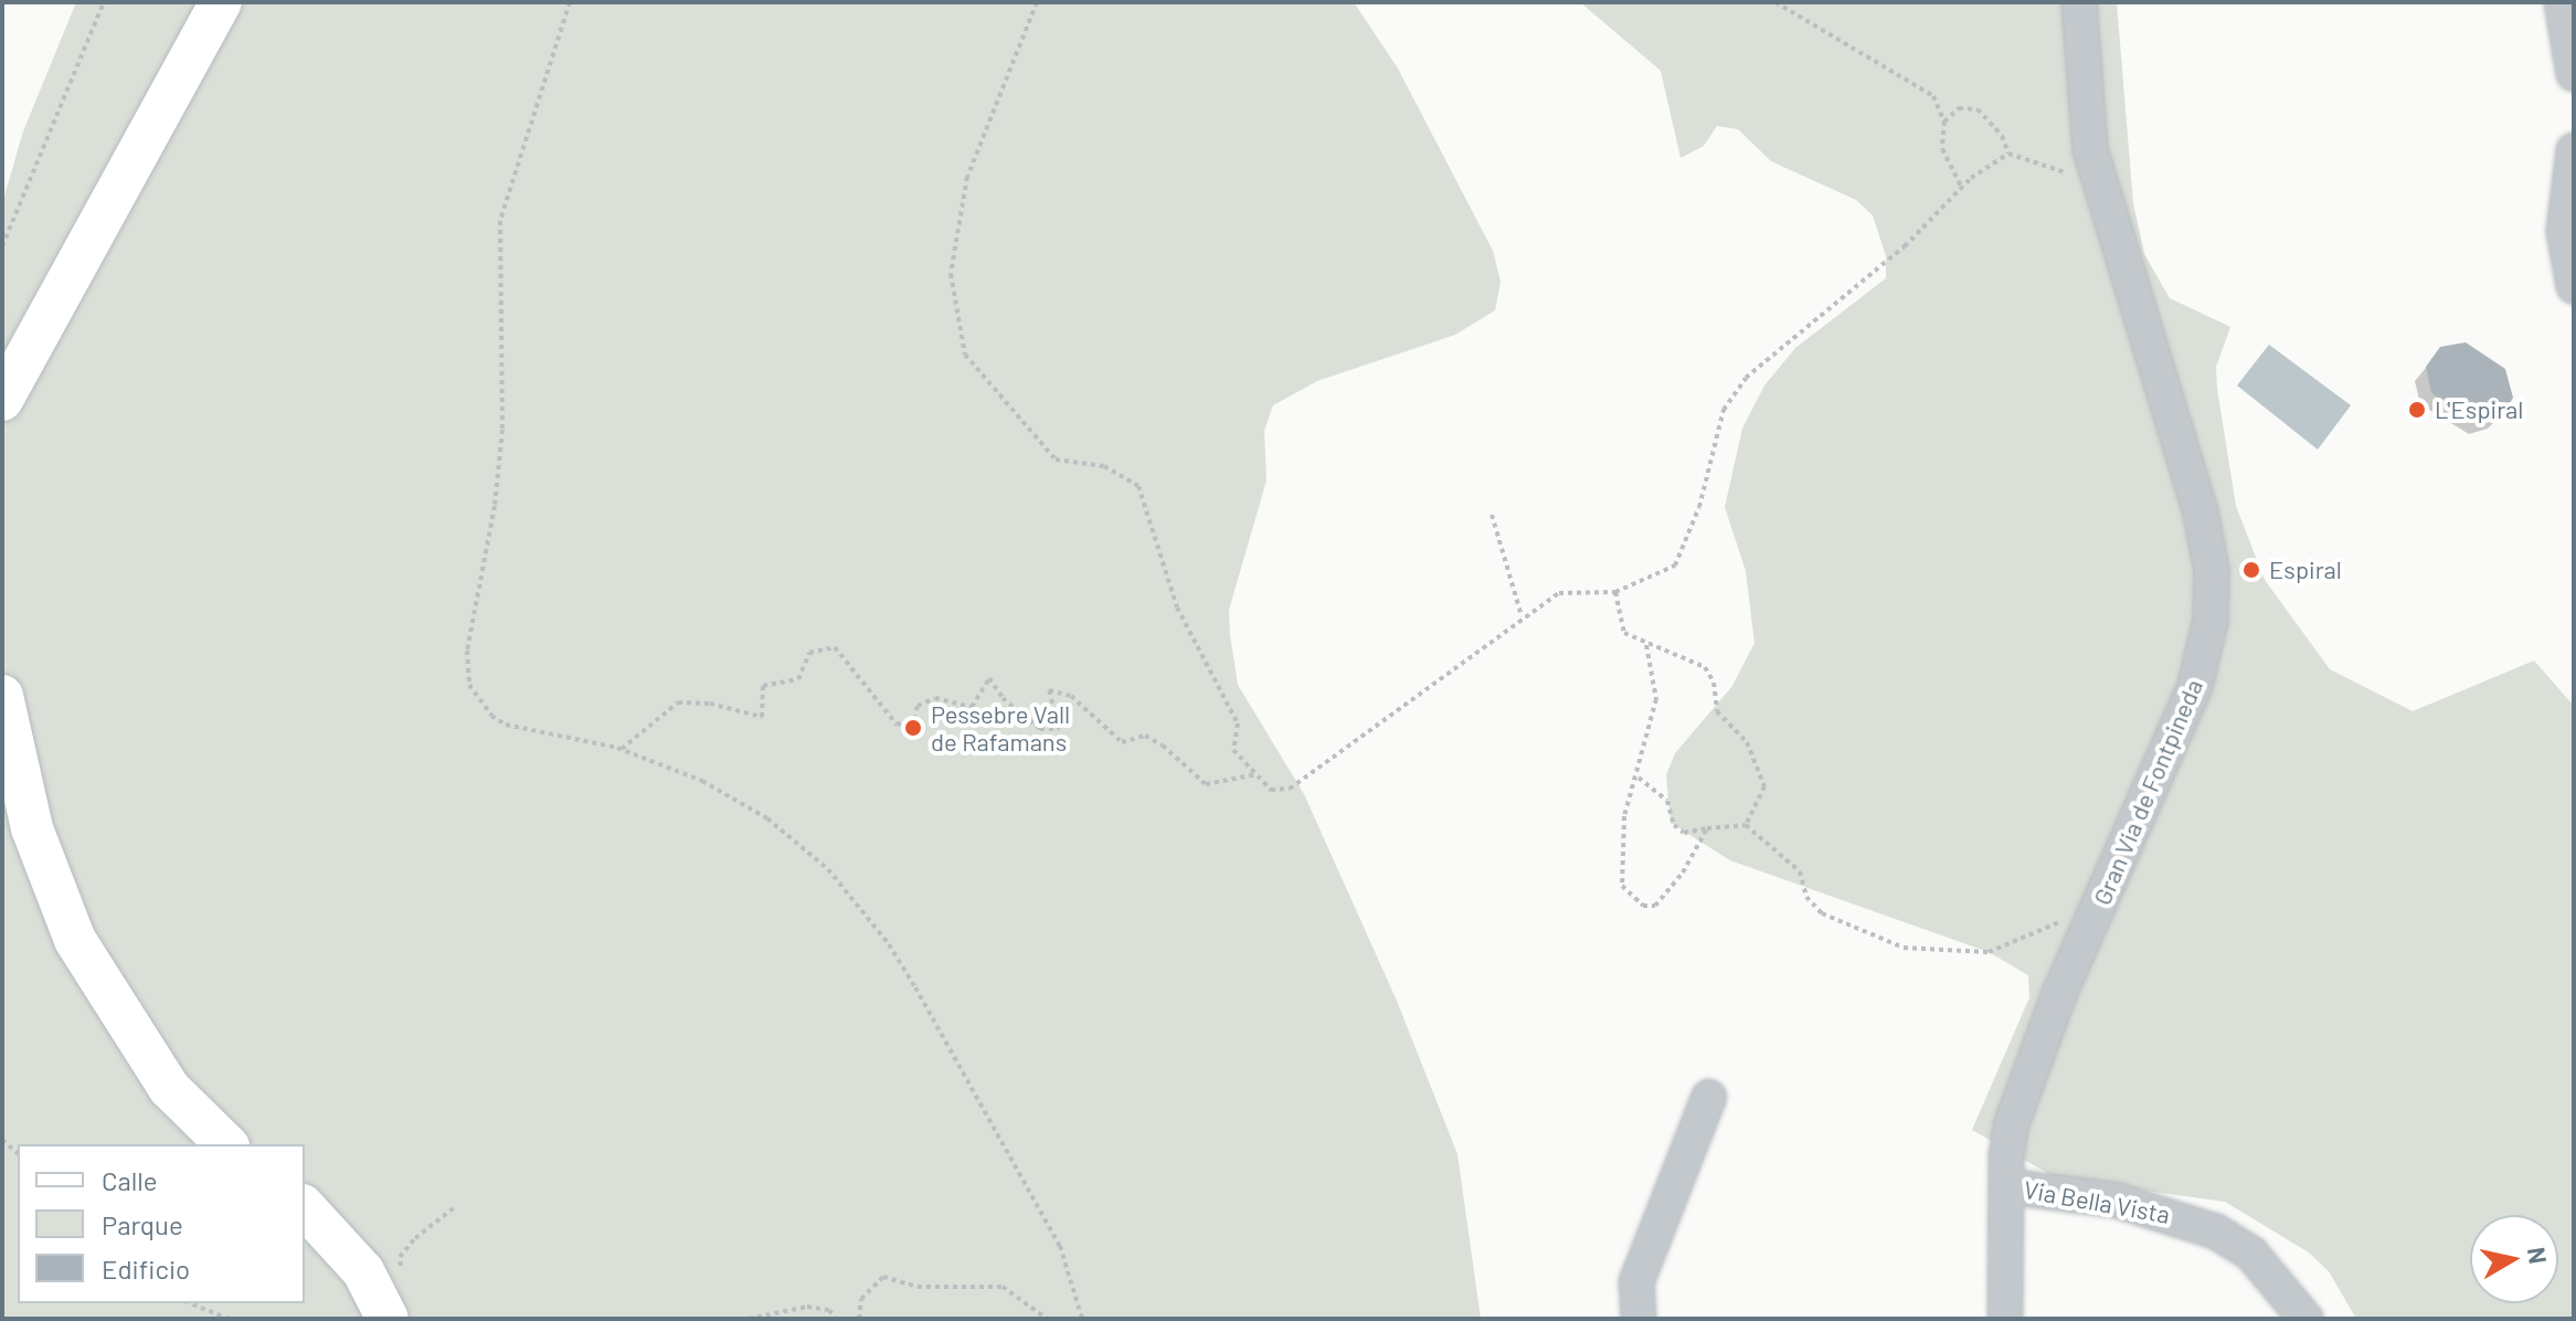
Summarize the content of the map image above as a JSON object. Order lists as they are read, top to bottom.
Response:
{
  "streets": {
    "street": ["Gran Via de Fontpineda", "Via Bella Vista"]
  },
  "crossings": [
    ["Gran Via de Fontpineda", "Via Bella Vista"]
  ],
  "places": ["L'Espiral", "Espiral", "Pessebre Vall de Rafamans"],
  "legend": ["Calle", "Parque", "Edificio"],
  "north": "right"
}
